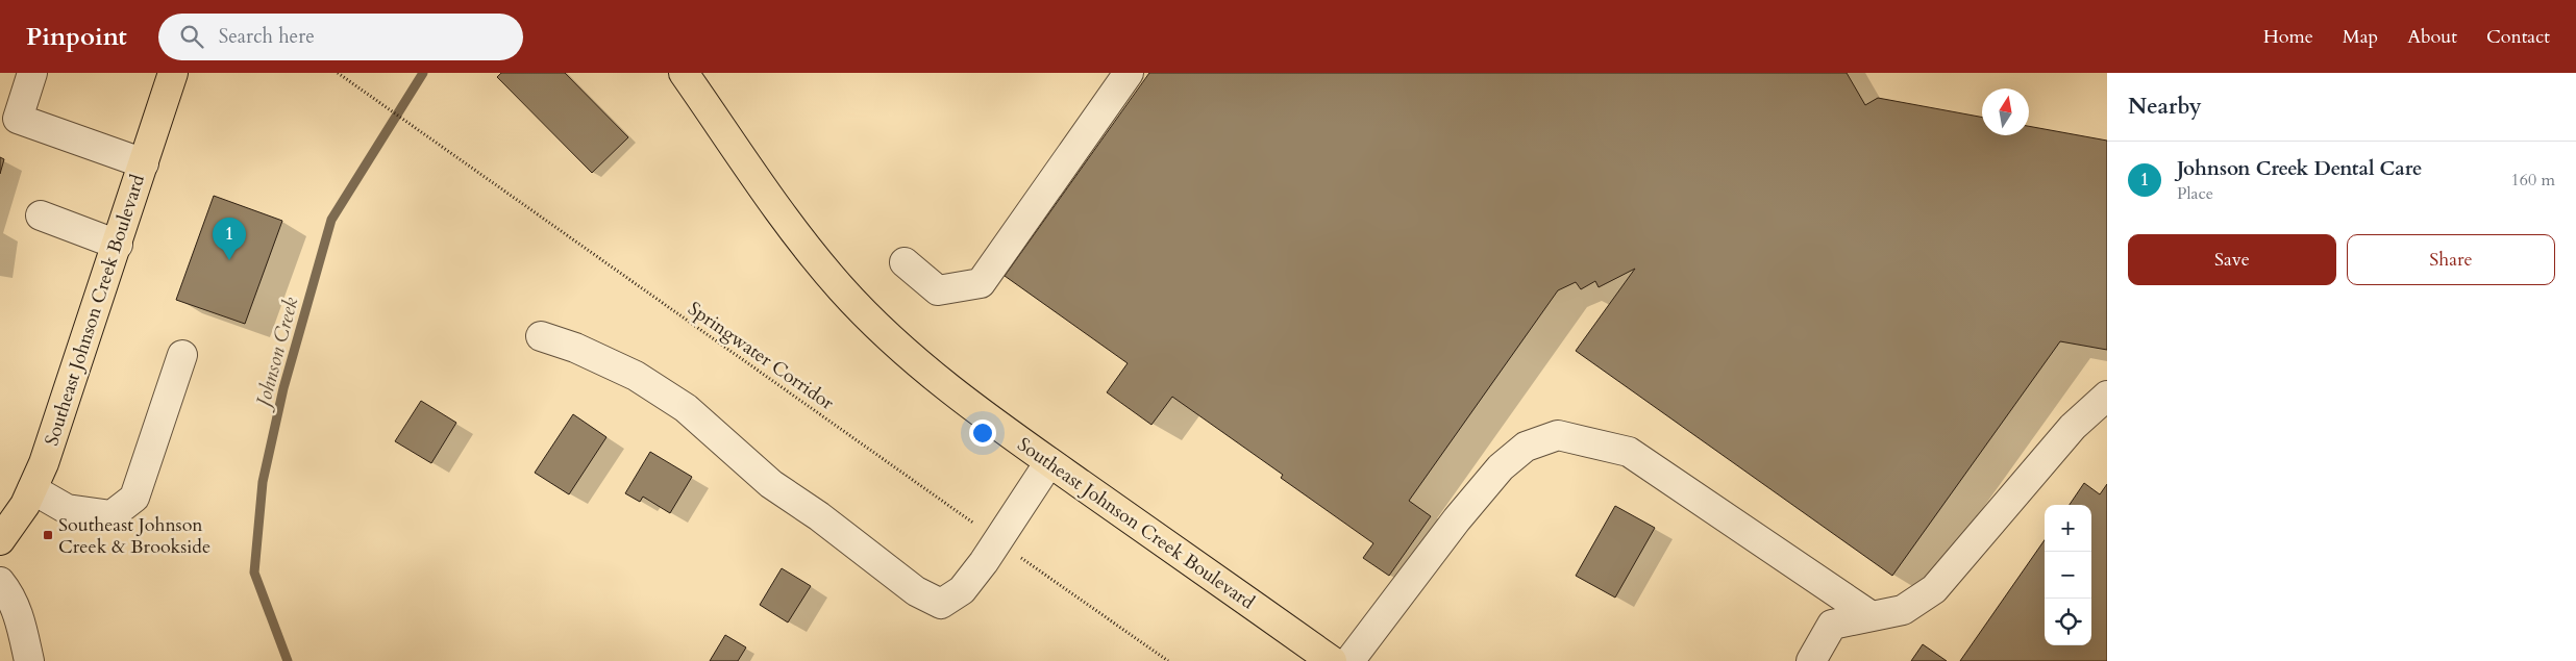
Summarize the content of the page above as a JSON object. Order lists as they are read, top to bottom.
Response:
{
  "streets": {
    "main road": ["Southeast Johnson Creek Boulevard"],
    "path": ["Springwater Corridor"]
  },
  "water": ["Johnson Creek"],
  "places": {
    "transit": ["Southeast Johnson Creek & Brookside"]
  },
  "north": "top",
  "page": {
    "header": "Pinpoint",
    "search": "Search here",
    "nav": [
      "Home",
      "Map",
      "About",
      "Contact"
    ],
    "heading": "Nearby",
    "list": [
      {
        "mark": "1",
        "name": "Johnson Creek Dental Care",
        "note": "Place",
        "value": "160 m"
      }
    ],
    "pins": "1",
    "buttons": ["Save", "Share"],
    "map_buttons": ["+", "−"]
  }
}
